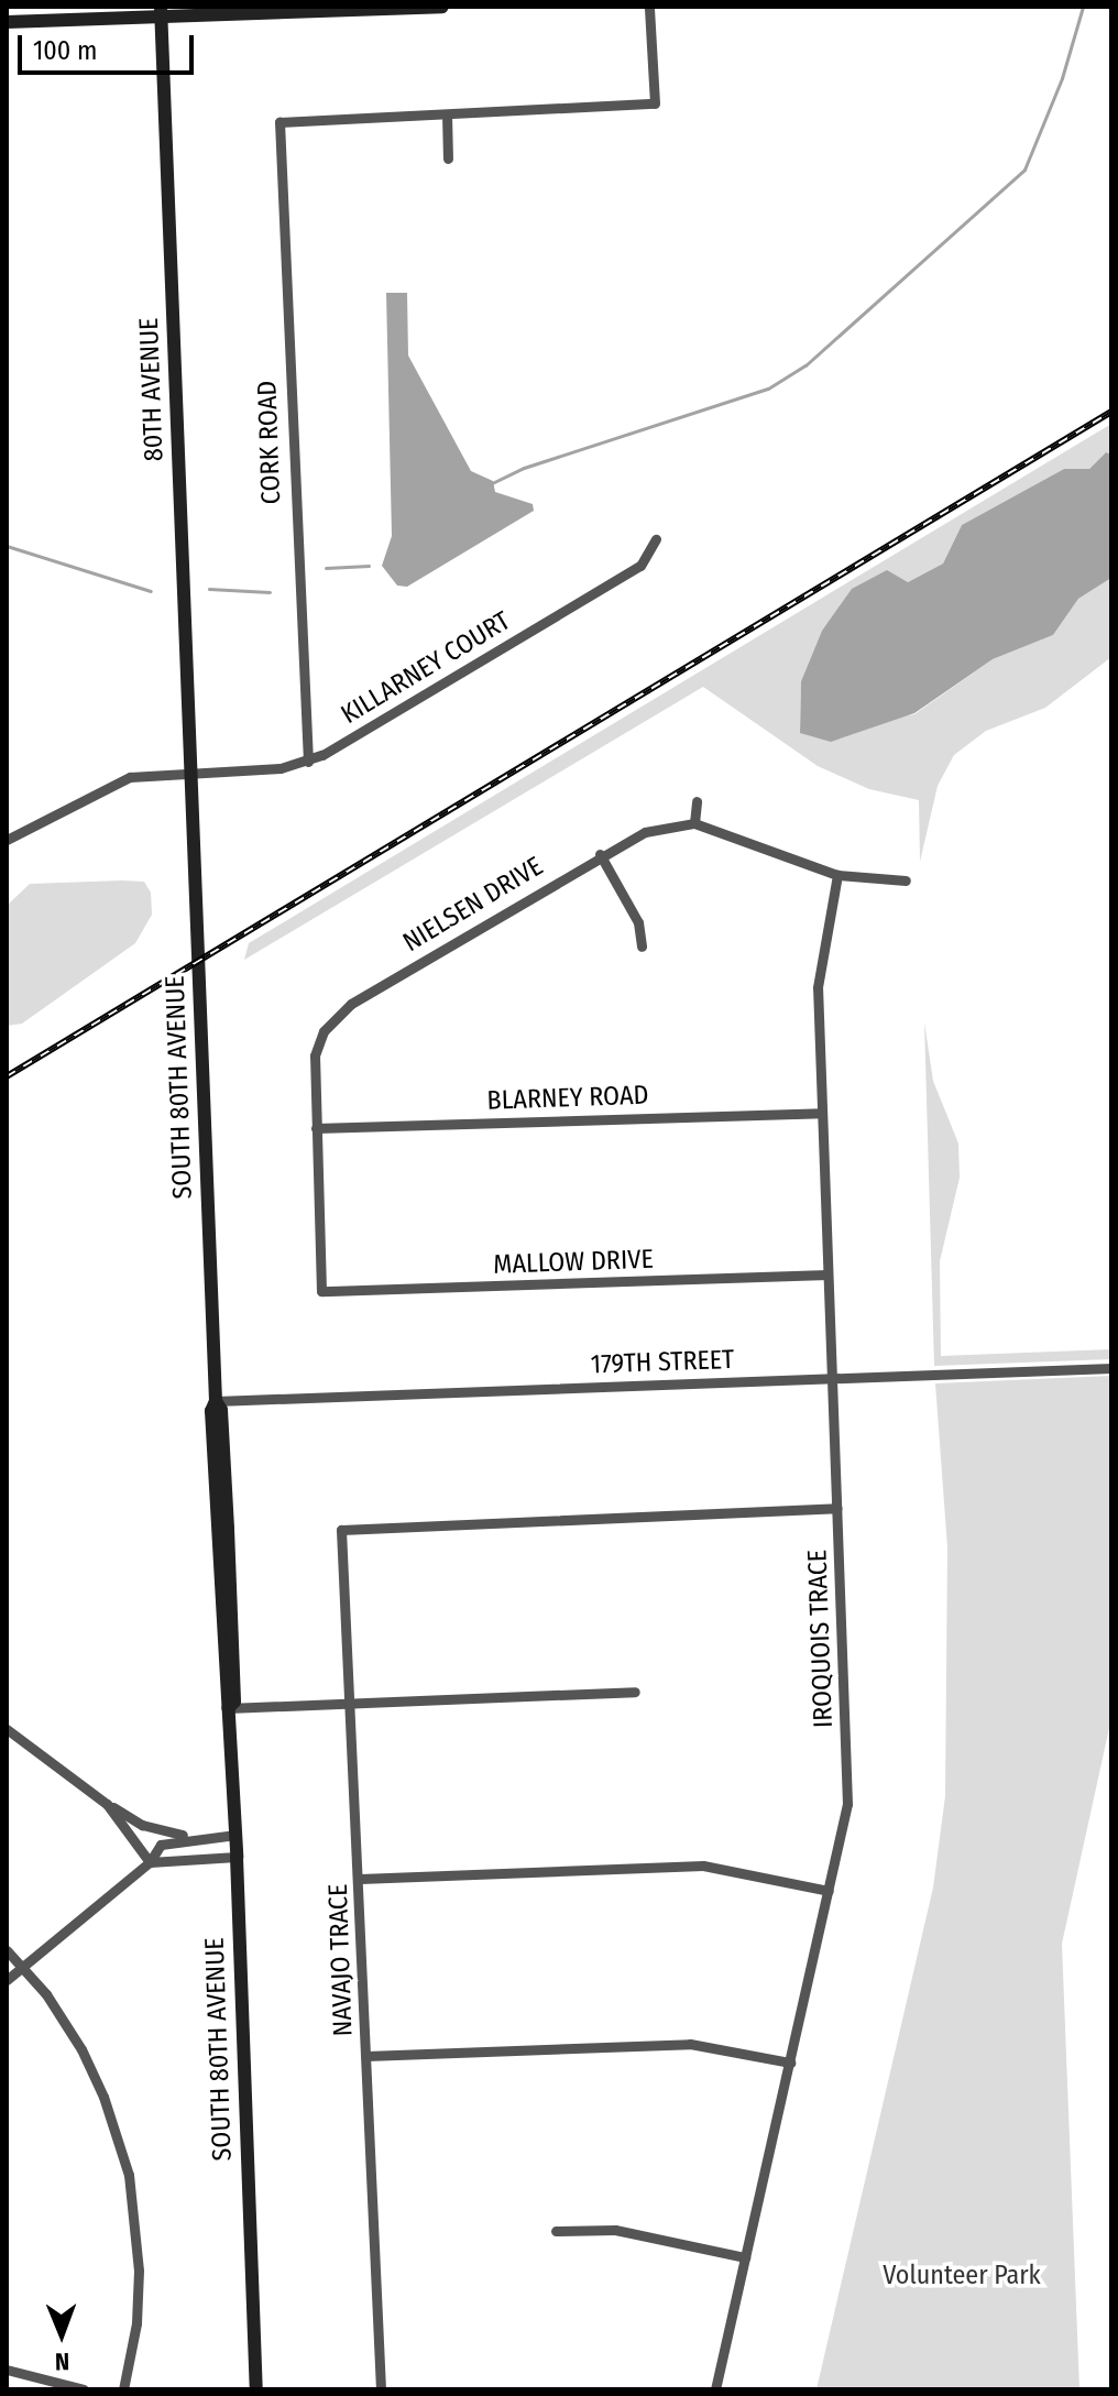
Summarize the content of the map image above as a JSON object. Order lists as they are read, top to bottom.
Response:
{
  "streets": {
    "street": [
      "80TH AVENUE",
      "CORK ROAD",
      "KILLARNEY COURT",
      "NIELSEN DRIVE",
      "SOUTH 80TH AVENUE",
      "BLARNEY ROAD",
      "MALLOW DRIVE",
      "179TH STREET",
      "IROQUOIS TRACE",
      "NAVAJO TRACE"
    ]
  },
  "crossings": [
    ["80TH AVENUE", "KILLARNEY COURT"],
    ["80TH AVENUE", "SOUTH 80TH AVENUE"],
    ["CORK ROAD", "KILLARNEY COURT"],
    ["KILLARNEY COURT", "SOUTH 80TH AVENUE"],
    ["NIELSEN DRIVE", "BLARNEY ROAD"],
    ["NIELSEN DRIVE", "MALLOW DRIVE"],
    ["NIELSEN DRIVE", "IROQUOIS TRACE"],
    ["SOUTH 80TH AVENUE", "179TH STREET"],
    ["BLARNEY ROAD", "IROQUOIS TRACE"],
    ["MALLOW DRIVE", "IROQUOIS TRACE"],
    ["179TH STREET", "IROQUOIS TRACE"],
    ["IROQUOIS TRACE", "NAVAJO TRACE"]
  ],
  "parks": ["Volunteer Park"],
  "scale_bar": "100 m",
  "north": "bottom"
}
